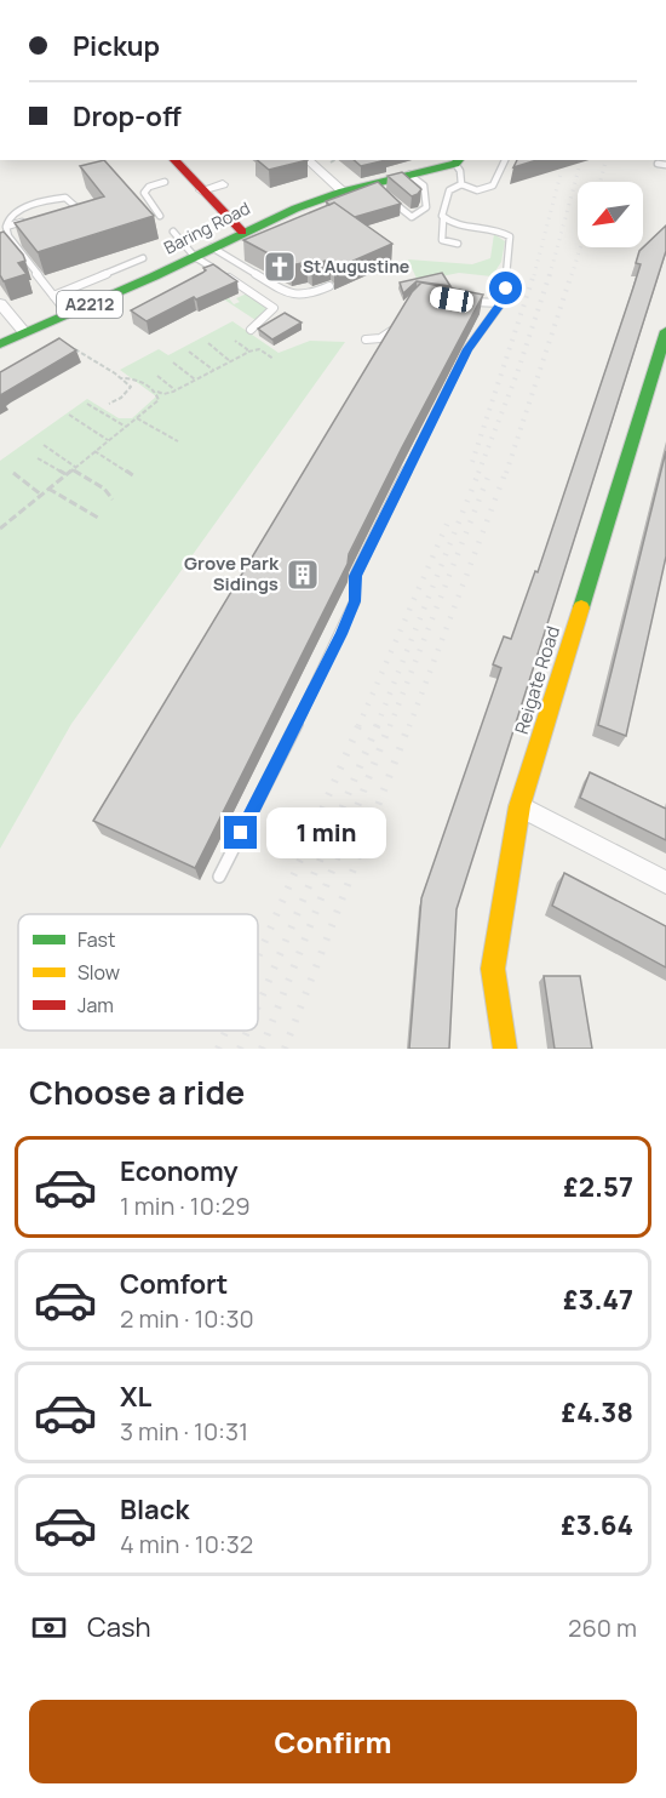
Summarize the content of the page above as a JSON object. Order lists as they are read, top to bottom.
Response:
{
  "streets": {
    "street": ["Baring Road", "A2212", "Reigate Road"]
  },
  "places": {
    "church": ["St Augustine"],
    "building": ["Grove Park Sidings"]
  },
  "legend": ["Fast", "Slow", "Jam"],
  "north": "bottom left",
  "page": {
    "banner": ["Pickup", "Drop-off"],
    "bubble": "1 min",
    "heading": "Choose a ride",
    "list": [
      {
        "name": "Economy",
        "note": "1 min · 10:29",
        "value": "£2.57"
      },
      {
        "name": "Comfort",
        "note": "2 min · 10:30",
        "value": "£3.47"
      },
      {
        "name": "XL",
        "note": "3 min · 10:31",
        "value": "£4.38"
      },
      {
        "name": "Black",
        "note": "4 min · 10:32",
        "value": "£3.64"
      }
    ],
    "pay": ["Cash", "260 m"],
    "buttons": "Confirm"
  }
}
